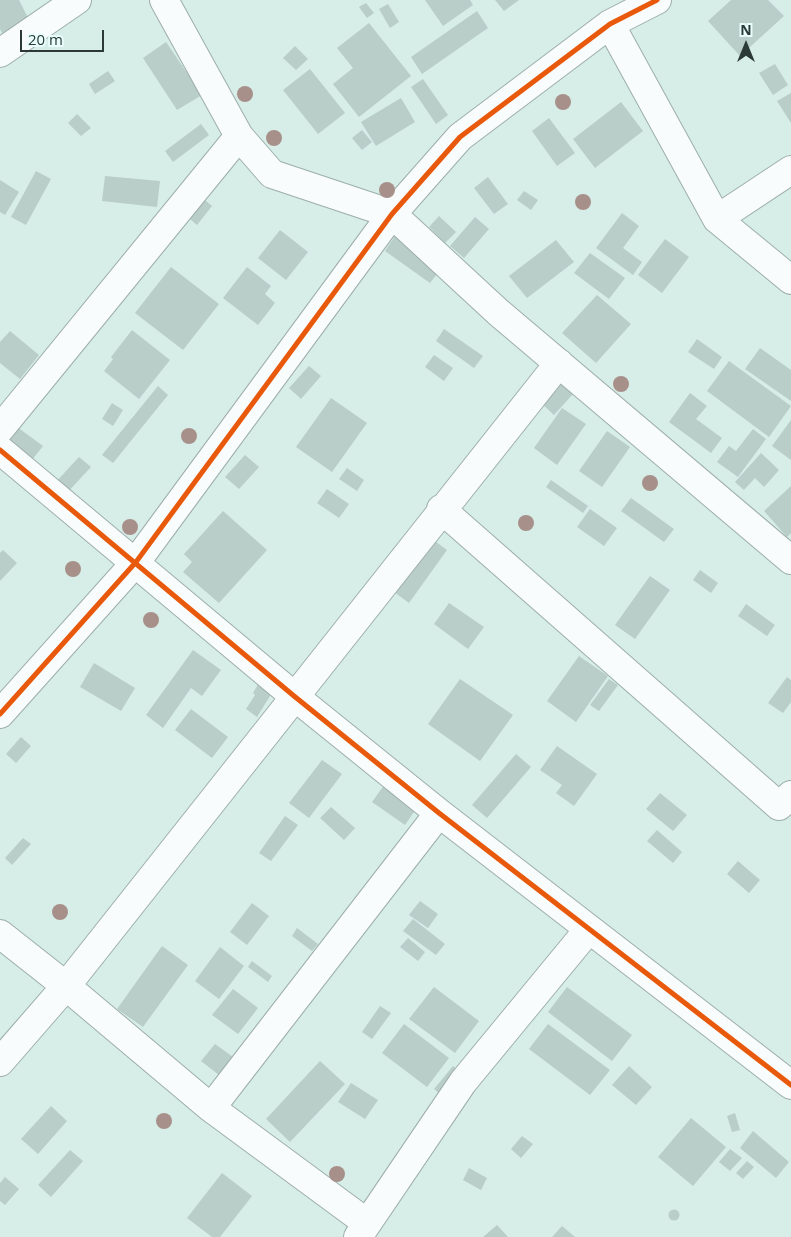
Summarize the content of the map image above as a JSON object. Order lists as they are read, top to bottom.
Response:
{
  "scale_bar": "20 m",
  "north": "top"
}
